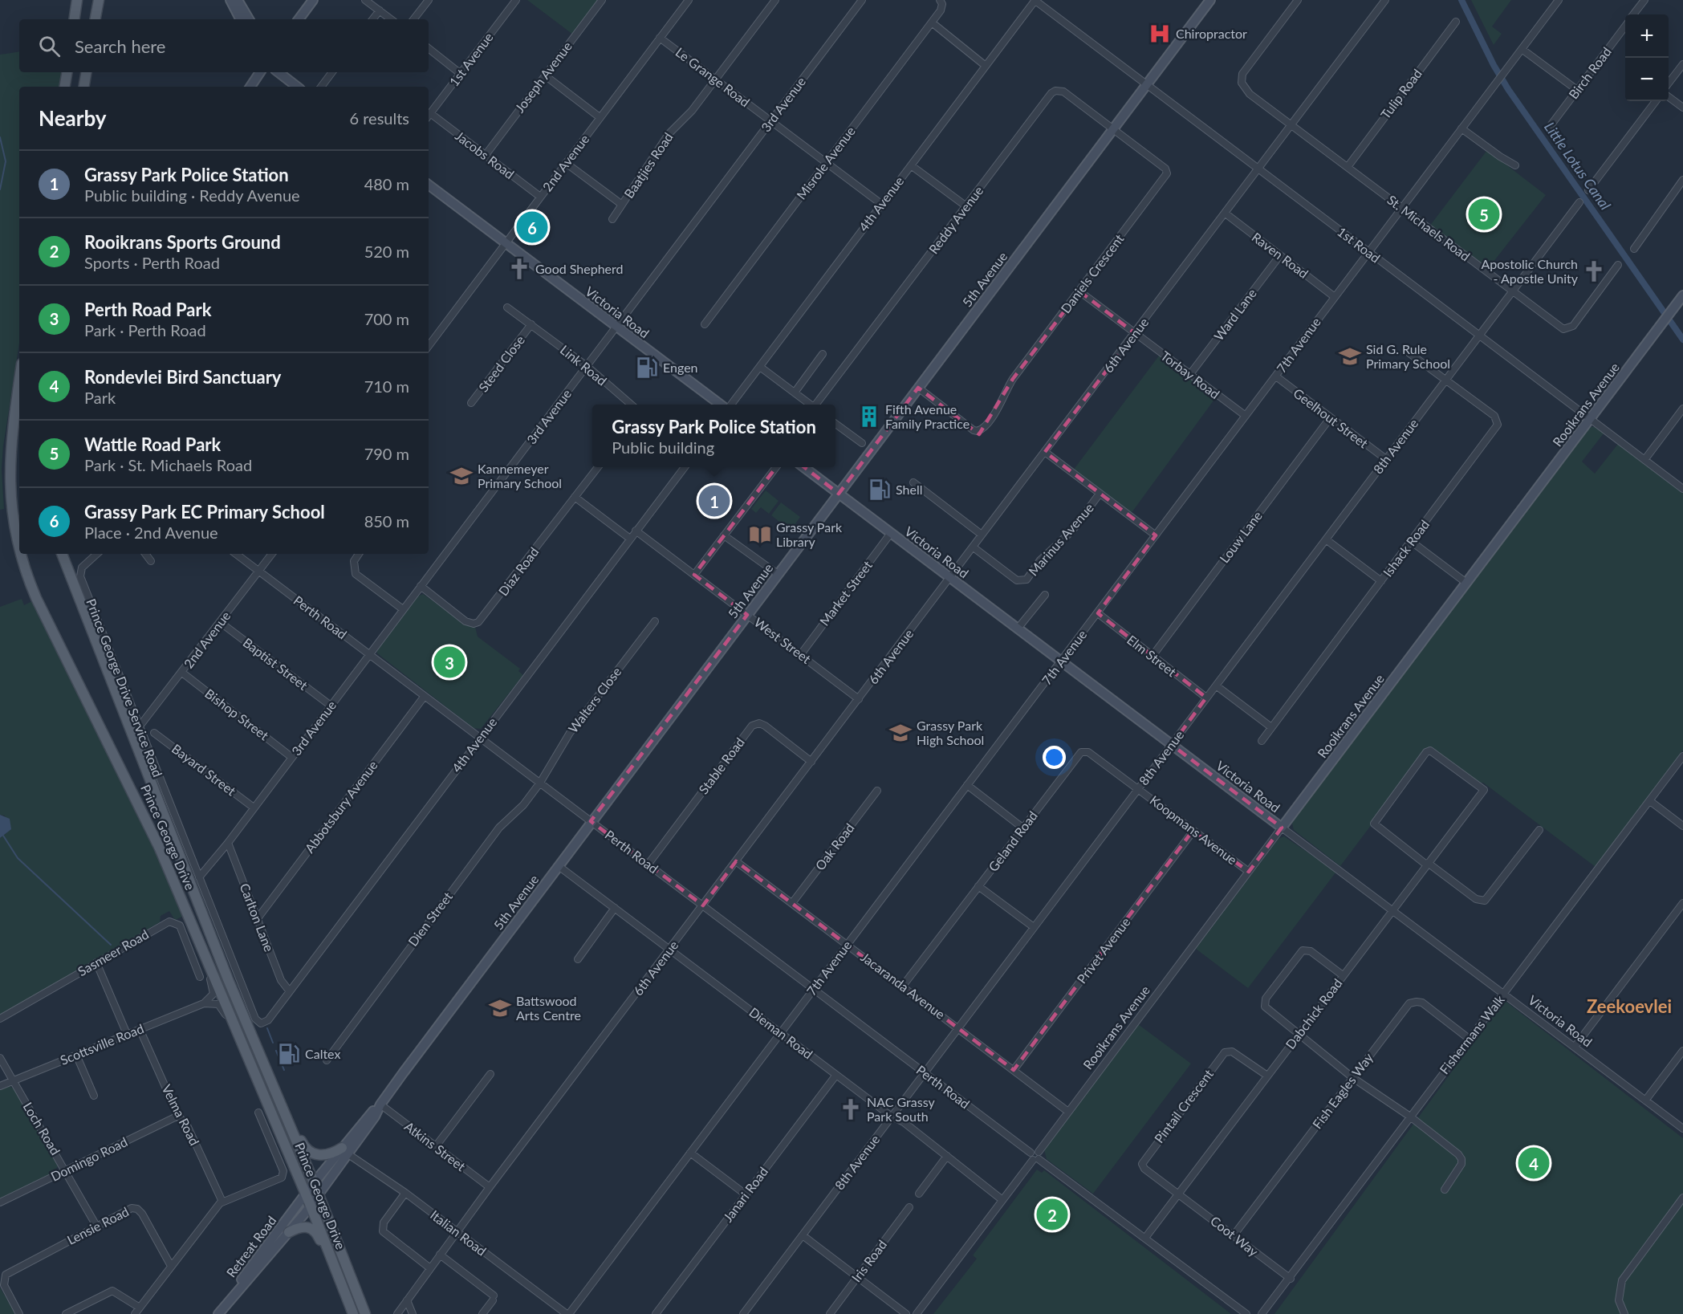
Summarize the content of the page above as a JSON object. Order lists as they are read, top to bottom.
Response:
{
  "streets": {
    "main road": [
      "5th Avenue",
      "Victoria Road",
      "Rooikrans Avenue",
      "Prince George Drive",
      "Retreat Road"
    ],
    "street": [
      "1st Avenue",
      "Birch Road",
      "Joseph Avenue",
      "Le Grange Road",
      "Tulip Road",
      "3rd Avenue",
      "Jacobs Road",
      "2nd Avenue",
      "Misrole Avenue",
      "Baatjies Road",
      "4th Avenue",
      "Reddy Avenue",
      "St. Michaels Road",
      "1st Road",
      "Raven Road",
      "Daniels Crescent",
      "Ward Lane",
      "6th Avenue",
      "7th Avenue",
      "Steed Close",
      "Link Road",
      "Torbay Road",
      "Geelhout Street",
      "8th Avenue",
      "Louw Lane",
      "Marinus Avenue",
      "Ishack Road",
      "Diaz Road",
      "Market Street",
      "Perth Road",
      "West Street",
      "Elm Street",
      "Baptist Street",
      "Prince George Drive Service Road",
      "Walters Close",
      "Bishop Street",
      "Stable Road",
      "Bayard Street",
      "Abbotsbury Avenue",
      "Koopmans Avenue",
      "Geland Road",
      "Oak Road",
      "Carlton Lane",
      "Dien Street",
      "Privet Avenue",
      "Sasmeer Road",
      "Jacaranda Avenue",
      "Dabchick Road",
      "Dieman Road",
      "Fishermans Walk",
      "Scottsville Road",
      "Fish Eagles Way",
      "Pintail Crescent",
      "Velma Road",
      "Loch Road",
      "Atkins Street",
      "Domingo Road",
      "Janari Road",
      "Lensie Road",
      "Italian Road",
      "Coot Way",
      "Iris Road"
    ]
  },
  "crossings": [
    ["Joseph Avenue", "Jacobs Road"],
    ["Le Grange Road", "3rd Avenue"],
    ["Le Grange Road", "2nd Avenue"],
    ["Le Grange Road", "Misrole Avenue"],
    ["Le Grange Road", "Baatjies Road"],
    ["Le Grange Road", "4th Avenue"],
    ["Tulip Road", "St. Michaels Road"],
    ["3rd Avenue", "Victoria Road"],
    ["3rd Avenue", "Link Road"],
    ["3rd Avenue", "Diaz Road"],
    ["3rd Avenue", "Perth Road"],
    ["3rd Avenue", "Baptist Street"],
    ["3rd Avenue", "Prince George Drive Service Road"],
    ["3rd Avenue", "Bishop Street"],
    ["3rd Avenue", "Bayard Street"],
    ["3rd Avenue", "Carlton Lane"],
    ["Jacobs Road", "2nd Avenue"],
    ["2nd Avenue", "Victoria Road"],
    ["2nd Avenue", "Perth Road"],
    ["2nd Avenue", "Baptist Street"],
    ["2nd Avenue", "Prince George Drive Service Road"],
    ["2nd Avenue", "Bishop Street"],
    ["4th Avenue", "1st Road"],
    ["4th Avenue", "Perth Road"],
    ["4th Avenue", "West Street"],
    ["4th Avenue", "Prince George Drive Service Road"],
    ["4th Avenue", "Carlton Lane"],
    ["Reddy Avenue", "Daniels Crescent"],
    ["Reddy Avenue", "5th Avenue"],
    ["St. Michaels Road", "6th Avenue"],
    ["St. Michaels Road", "7th Avenue"],
    ["St. Michaels Road", "8th Avenue"],
    ["1st Road", "5th Avenue"],
    ["1st Road", "6th Avenue"],
    ["1st Road", "7th Avenue"],
    ["1st Road", "Rooikrans Avenue"],
    ["1st Road", "8th Avenue"],
    ["Raven Road", "Ward Lane"],
    ["Raven Road", "6th Avenue"],
    ["Raven Road", "7th Avenue"],
    ["Daniels Crescent", "5th Avenue"],
    ["Daniels Crescent", "Torbay Road"],
    ["5th Avenue", "Victoria Road"],
    ["5th Avenue", "Perth Road"],
    ["5th Avenue", "West Street"],
    ["5th Avenue", "Prince George Drive"],
    ["5th Avenue", "Dieman Road"],
    ["5th Avenue", "Atkins Street"],
    ["5th Avenue", "Italian Road"],
    ["5th Avenue", "Retreat Road"],
    ["Victoria Road", "6th Avenue"],
    ["Victoria Road", "7th Avenue"],
    ["Victoria Road", "Rooikrans Avenue"],
    ["Victoria Road", "8th Avenue"],
    ["Victoria Road", "Market Street"],
    ["Victoria Road", "Dabchick Road"],
    ["Victoria Road", "Fishermans Walk"],
    ["Ward Lane", "Torbay Road"],
    ["6th Avenue", "Torbay Road"],
    ["6th Avenue", "Marinus Avenue"],
    ["6th Avenue", "Perth Road"],
    ["6th Avenue", "West Street"],
    ["6th Avenue", "Stable Road"],
    ["6th Avenue", "Jacaranda Avenue"],
    ["6th Avenue", "Dieman Road"],
    ["6th Avenue", "Atkins Street"],
    ["6th Avenue", "Italian Road"],
    ["7th Avenue", "Torbay Road"],
    ["7th Avenue", "Geelhout Street"],
    ["7th Avenue", "Perth Road"],
    ["7th Avenue", "Elm Street"],
    ["7th Avenue", "Jacaranda Avenue"],
    ["7th Avenue", "Dieman Road"],
    ["7th Avenue", "Italian Road"],
    ["Steed Close", "Link Road"],
    ["Rooikrans Avenue", "Perth Road"],
    ["Rooikrans Avenue", "Koopmans Avenue"],
    ["Rooikrans Avenue", "Jacaranda Avenue"],
    ["Rooikrans Avenue", "Dieman Road"],
    ["Geelhout Street", "8th Avenue"],
    ["Geelhout Street", "Louw Lane"],
    ["8th Avenue", "Ishack Road"],
    ["8th Avenue", "Perth Road"],
    ["8th Avenue", "Elm Street"],
    ["8th Avenue", "Koopmans Avenue"],
    ["8th Avenue", "Geland Road"],
    ["8th Avenue", "Jacaranda Avenue"],
    ["8th Avenue", "Dieman Road"],
    ["Louw Lane", "Elm Street"],
    ["Market Street", "West Street"],
    ["Perth Road", "Walters Close"],
    ["Perth Road", "Stable Road"],
    ["Perth Road", "Abbotsbury Avenue"],
    ["Perth Road", "Dien Street"],
    ["Perth Road", "Dabchick Road"],
    ["Walters Close", "Dien Street"],
    ["Abbotsbury Avenue", "Carlton Lane"],
    ["Koopmans Avenue", "Geland Road"],
    ["Koopmans Avenue", "Privet Avenue"],
    ["Prince George Drive", "Retreat Road"],
    ["Geland Road", "Jacaranda Avenue"],
    ["Oak Road", "Jacaranda Avenue"],
    ["Privet Avenue", "Jacaranda Avenue"],
    ["Dabchick Road", "Pintail Crescent"],
    ["Dabchick Road", "Coot Way"],
    ["Dieman Road", "Janari Road"],
    ["Fishermans Walk", "Fish Eagles Way"],
    ["Fishermans Walk", "Coot Way"],
    ["Scottsville Road", "Velma Road"],
    ["Scottsville Road", "Loch Road"],
    ["Fish Eagles Way", "Coot Way"],
    ["Pintail Crescent", "Coot Way"],
    ["Velma Road", "Domingo Road"],
    ["Loch Road", "Domingo Road"],
    ["Loch Road", "Lensie Road"]
  ],
  "districts": ["Zeekoevlei"],
  "water": ["Little Lotus Canal"],
  "places": {
    "hospital": ["Chiropractor"],
    "church": ["Good Shepherd", "Apostolic Church - Apostle Unity", "NAC Grassy Park South"],
    "school or university": [
      "Sid G. Rule Primary School",
      "Kannemeyer Primary School",
      "Grassy Park High School",
      "Battswood Arts Centre"
    ],
    "fuel station": ["Engen", "Shell", "Caltex"],
    "building": ["Fifth Avenue Family Practice"],
    "library": ["Grassy Park Library"]
  },
  "page": {
    "map_buttons": ["+", "−"],
    "search": "Search here",
    "heading": ["Nearby", "6 results"],
    "list": [
      {
        "mark": "1",
        "name": "Grassy Park Police Station",
        "note": "Public building · Reddy Avenue",
        "value": "480 m"
      },
      {
        "mark": "2",
        "name": "Rooikrans Sports Ground",
        "note": "Sports · Perth Road",
        "value": "520 m"
      },
      {
        "mark": "3",
        "name": "Perth Road Park",
        "note": "Park · Perth Road",
        "value": "700 m"
      },
      {
        "mark": "4",
        "name": "Rondevlei Bird Sanctuary",
        "note": "Park",
        "value": "710 m"
      },
      {
        "mark": "5",
        "name": "Wattle Road Park",
        "note": "Park · St. Michaels Road",
        "value": "790 m"
      },
      {
        "mark": "6",
        "name": "Grassy Park EC Primary School",
        "note": "Place · 2nd Avenue",
        "value": "850 m"
      }
    ],
    "pins": [
      "5",
      "6",
      "1",
      "3",
      "4",
      "2"
    ],
    "popup": ["Grassy Park Police Station", "Public building"]
  }
}
